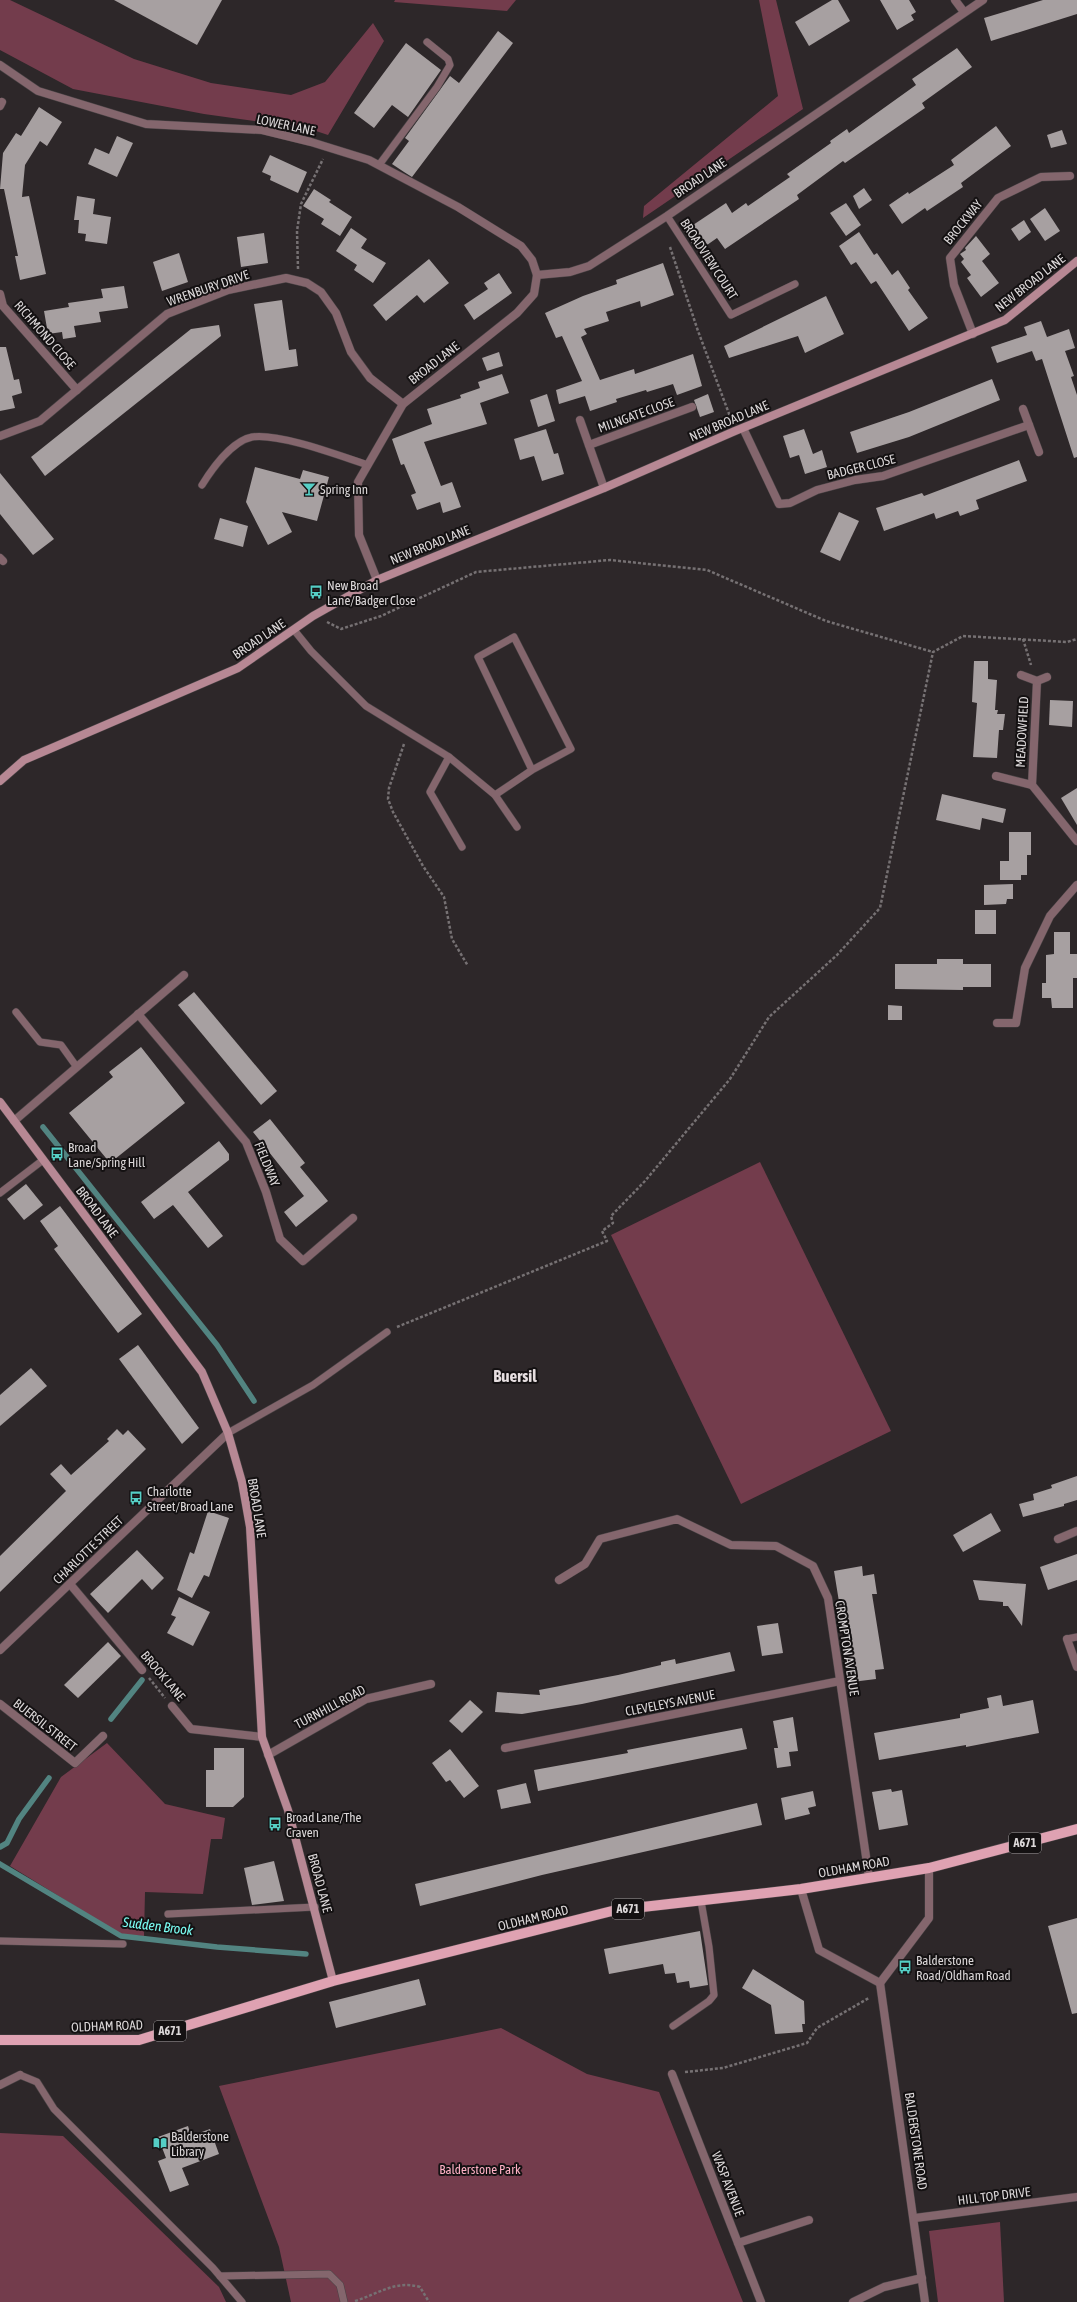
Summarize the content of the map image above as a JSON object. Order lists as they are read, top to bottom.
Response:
{
  "streets": {
    "main road": [
      "BROAD LANE",
      "NEW BROAD LANE",
      "A671",
      "OLDHAM ROAD"
    ],
    "street": [
      "LOWER LANE",
      "BROCKWAY",
      "WRENBURY DRIVE",
      "RICHMOND CLOSE",
      "MILNGATE CLOSE",
      "BADGER CLOSE",
      "MEADOWFIELD",
      "FIELDWAY",
      "CHARLOTTE STREET",
      "CROMPTON AVENUE",
      "BROOK LANE",
      "CLEVELEYS AVENUE",
      "TURNHILL ROAD",
      "BUERSIL STREET",
      "BALDERSTONE ROAD",
      "WASP AVENUE",
      "HILL TOP DRIVE"
    ],
    "lane": ["BROADVIEW COURT"]
  },
  "crossings": [
    ["LOWER LANE", "BROAD LANE"],
    ["BROAD LANE", "BROADVIEW COURT"],
    ["BROAD LANE", "NEW BROAD LANE"],
    ["BROAD LANE", "WRENBURY DRIVE"],
    ["BROAD LANE", "CHARLOTTE STREET"],
    ["BROAD LANE", "BROOK LANE"],
    ["BROAD LANE", "TURNHILL ROAD"],
    ["BROAD LANE", "OLDHAM ROAD"],
    ["BROCKWAY", "NEW BROAD LANE"],
    ["NEW BROAD LANE", "MILNGATE CLOSE"],
    ["NEW BROAD LANE", "BADGER CLOSE"],
    ["WRENBURY DRIVE", "RICHMOND CLOSE"],
    ["CHARLOTTE STREET", "BROOK LANE"],
    ["CROMPTON AVENUE", "CLEVELEYS AVENUE"],
    ["CROMPTON AVENUE", "OLDHAM ROAD"],
    ["BALDERSTONE ROAD", "HILL TOP DRIVE"]
  ],
  "districts": ["Buersil"],
  "water": ["Sudden Brook"],
  "parks": ["Balderstone Park"],
  "places": {
    "bar": ["Spring Inn"],
    "bus stop": [
      "New Broad Lane/Badger Close",
      "Broad Lane/Spring Hill",
      "Charlotte Street/Broad Lane",
      "Broad Lane/The Craven",
      "Balderstone Road/Oldham Road"
    ],
    "library": ["Balderstone Library"]
  }
}
